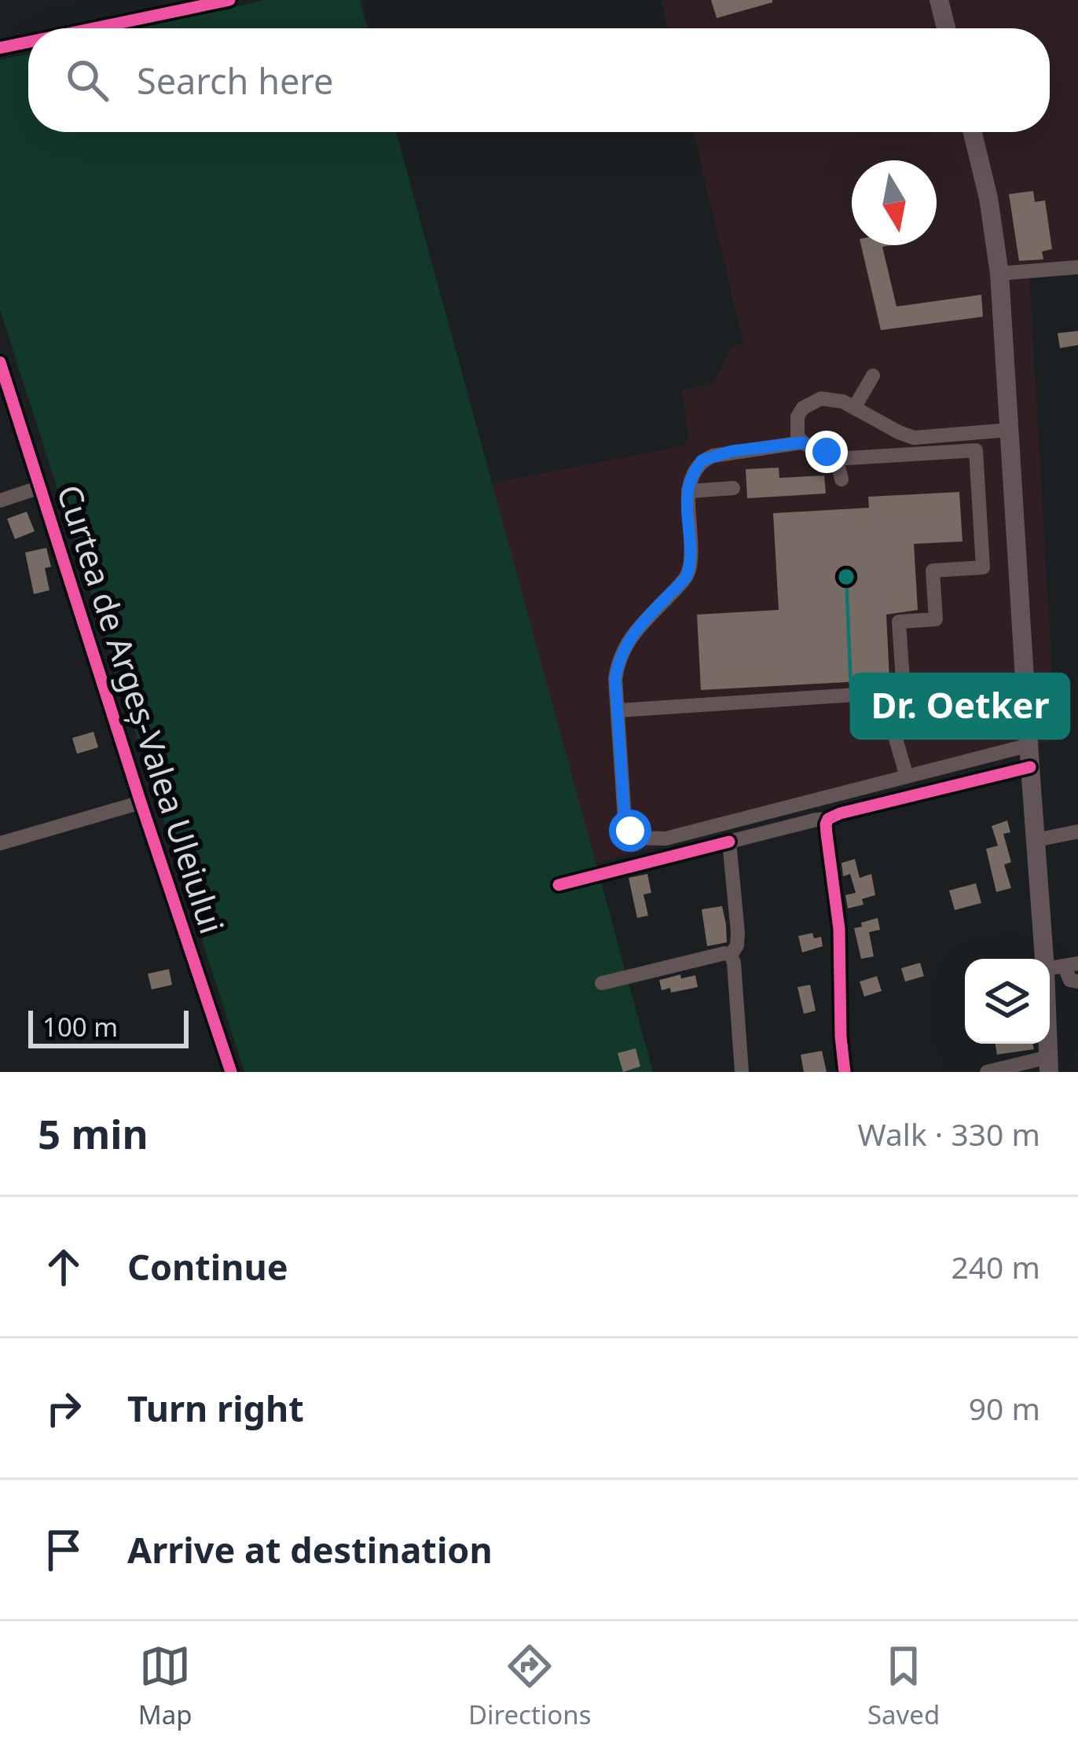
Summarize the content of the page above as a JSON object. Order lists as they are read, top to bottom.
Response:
{
  "streets": {
    "street": ["Curtea de Argeș-Valea Uleiului"]
  },
  "places": ["Dr. Oetker"],
  "scale_bar": "100 m",
  "north": "bottom",
  "page": {
    "search": "Search here",
    "scale": "100 m",
    "heading": ["5 min", "Walk · 330 m"],
    "list": [
      ["Continue", "240 m"],
      ["Turn right", "90 m"],
      "Arrive at destination"
    ],
    "nav": ["Map", "Directions", "Saved"]
  }
}
